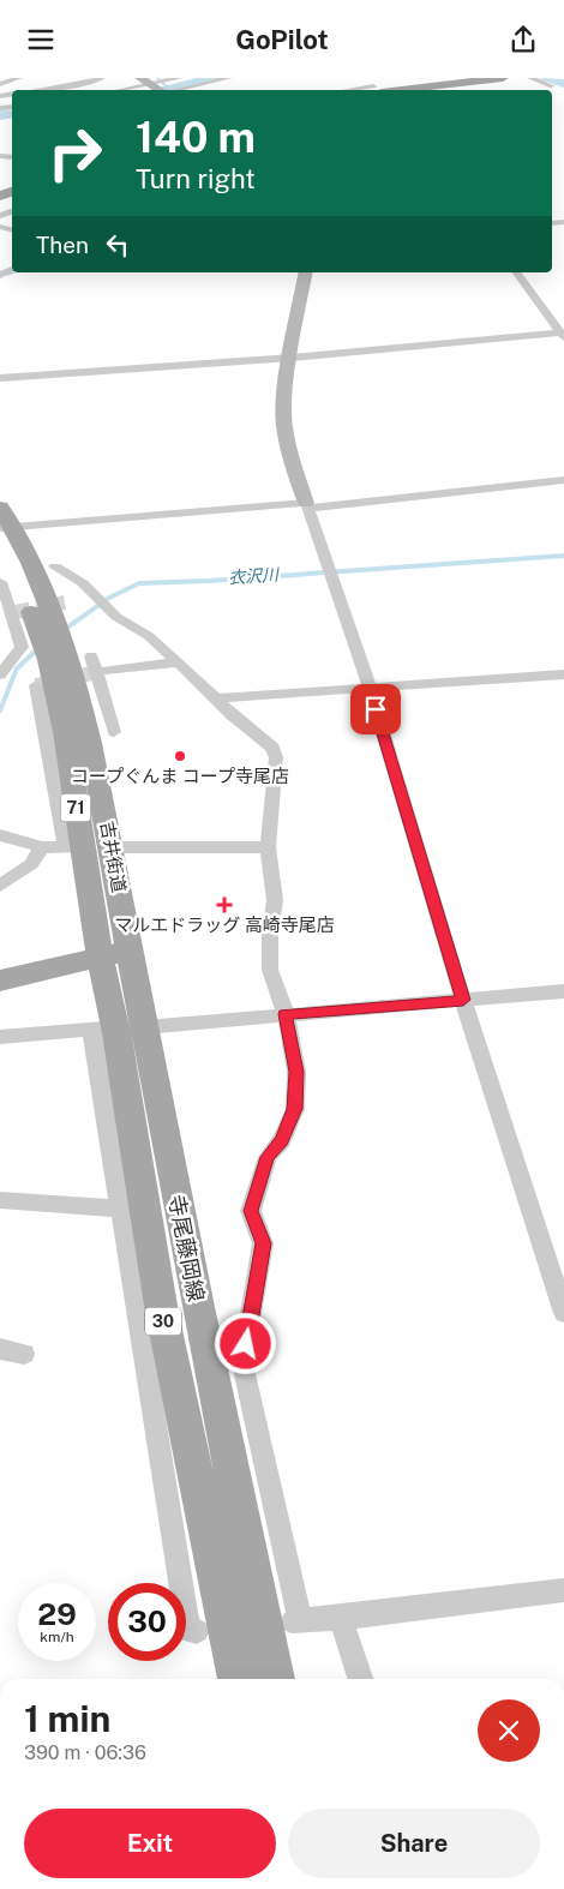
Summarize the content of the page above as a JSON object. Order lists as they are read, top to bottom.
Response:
{
  "streets": {
    "main road": [
      "71",
      "吉井街道",
      "寺尾藤岡線",
      "30"
    ]
  },
  "crossings": [
    ["吉井街道", "寺尾藤岡線"]
  ],
  "water": ["衣沢川"],
  "places": {
    "other": ["コープぐんま コープ寺尾店"],
    "health": ["マルエドラッグ 高崎寺尾店"]
  },
  "page": {
    "header": "GoPilot",
    "turn": ["140 m", "Turn right"],
    "then": "Then",
    "speed": "29 km/h",
    "limit": "30",
    "heading": ["1 min", "390 m · 06:36"],
    "buttons": ["Exit", "Share"]
  }
}
